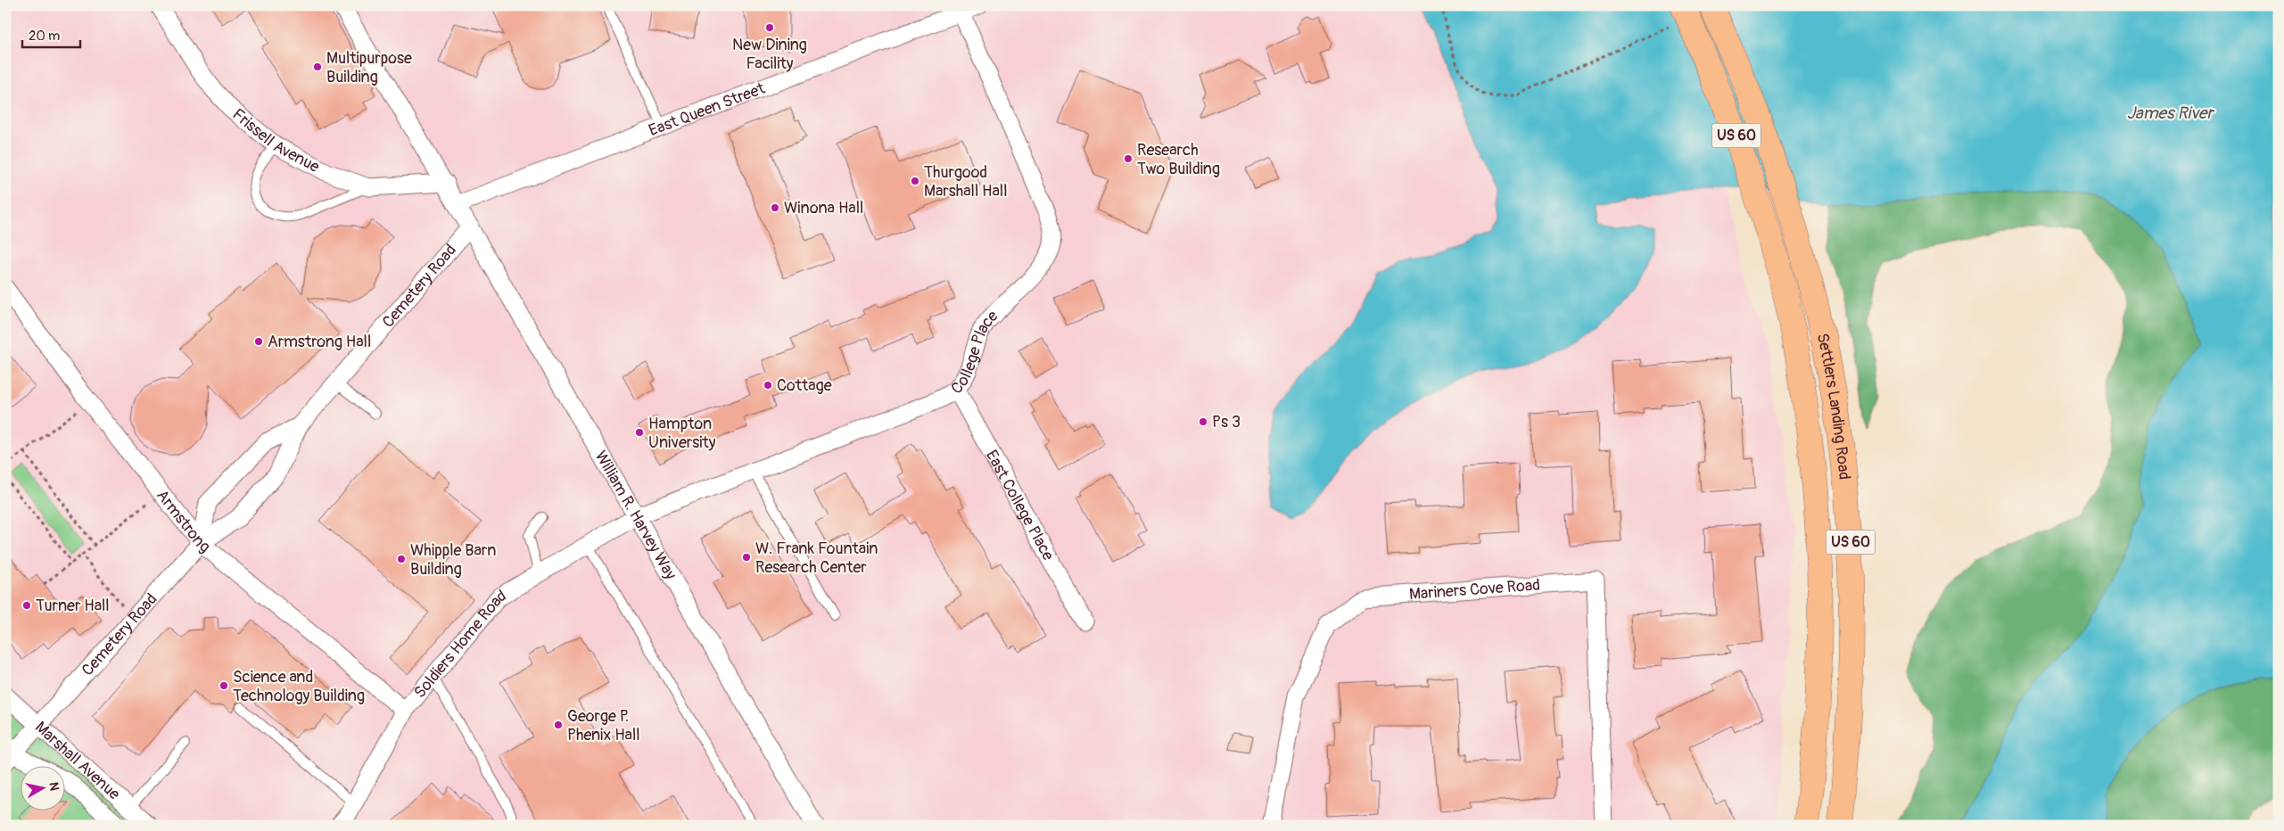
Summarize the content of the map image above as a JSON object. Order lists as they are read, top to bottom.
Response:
{
  "streets": {
    "main road": ["US 60", "Settlers Landing Road"],
    "street": [
      "East Queen Street",
      "Frissell Avenue",
      "Cemetery Road",
      "College Place",
      "East College Place",
      "William R. Harvey Way",
      "Armstrong",
      "Mariners Cove Road",
      "Soldiers Home Road",
      "Marshall Avenue"
    ]
  },
  "crossings": [
    ["East Queen Street", "College Place"],
    ["East Queen Street", "William R. Harvey Way"],
    ["Frissell Avenue", "William R. Harvey Way"],
    ["Cemetery Road", "William R. Harvey Way"],
    ["Cemetery Road", "Armstrong"],
    ["Cemetery Road", "Marshall Avenue"],
    ["College Place", "East College Place"],
    ["College Place", "William R. Harvey Way"],
    ["College Place", "Soldiers Home Road"],
    ["William R. Harvey Way", "Soldiers Home Road"],
    ["Armstrong", "Soldiers Home Road"]
  ],
  "water": ["James River"],
  "places": [
    "New Dining Facility",
    "Multipurpose Building",
    "Research Two Building",
    "Thurgood Marshall Hall",
    "Winona Hall",
    "Armstrong Hall",
    "Cottage",
    "Ps 3",
    "Hampton University",
    "W. Frank Fountain Research Center",
    "Whipple Barn Building",
    "Turner Hall",
    "Science and Technology Building",
    "George P. Phenix Hall"
  ],
  "scale_bar": "20 m",
  "north": "right"
}
